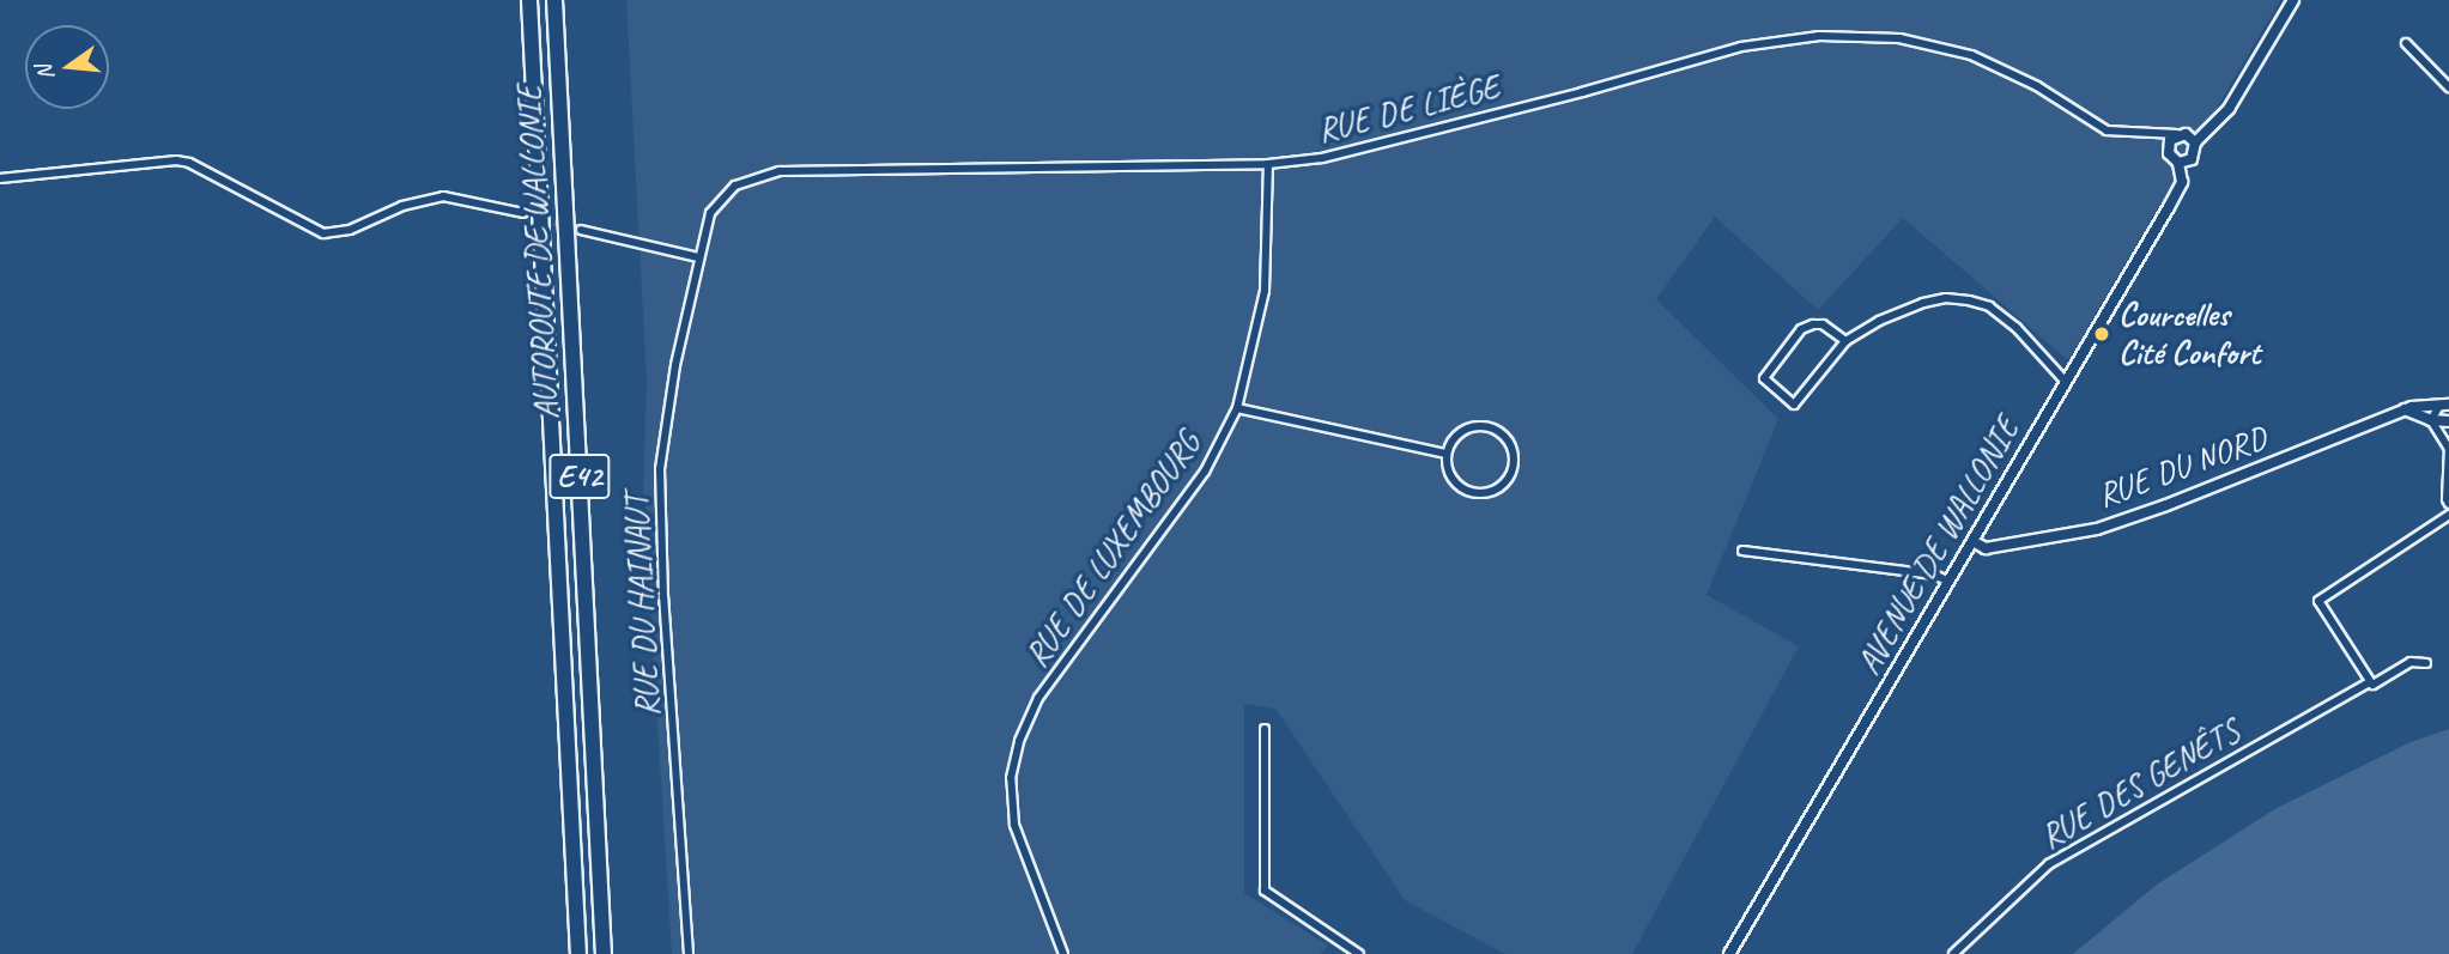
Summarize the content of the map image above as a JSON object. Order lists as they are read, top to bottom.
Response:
{
  "streets": {
    "highway": ["AUTOROUTE DE WALLONIE", "E42"],
    "street": [
      "RUE DE LIÈGE",
      "RUE DU NORD",
      "AVENUE DE WALLONIE",
      "RUE DE LUXEMBOURG",
      "RUE DU HAINAUT",
      "RUE DES GENÊTS"
    ]
  },
  "crossings": [
    ["RUE DE LIÈGE", "AVENUE DE WALLONIE"],
    ["RUE DE LIÈGE", "RUE DE LUXEMBOURG"],
    ["RUE DE LIÈGE", "RUE DU HAINAUT"],
    ["RUE DU NORD", "AVENUE DE WALLONIE"]
  ],
  "places": ["Courcelles Cité Confort"],
  "north": "left"
}
